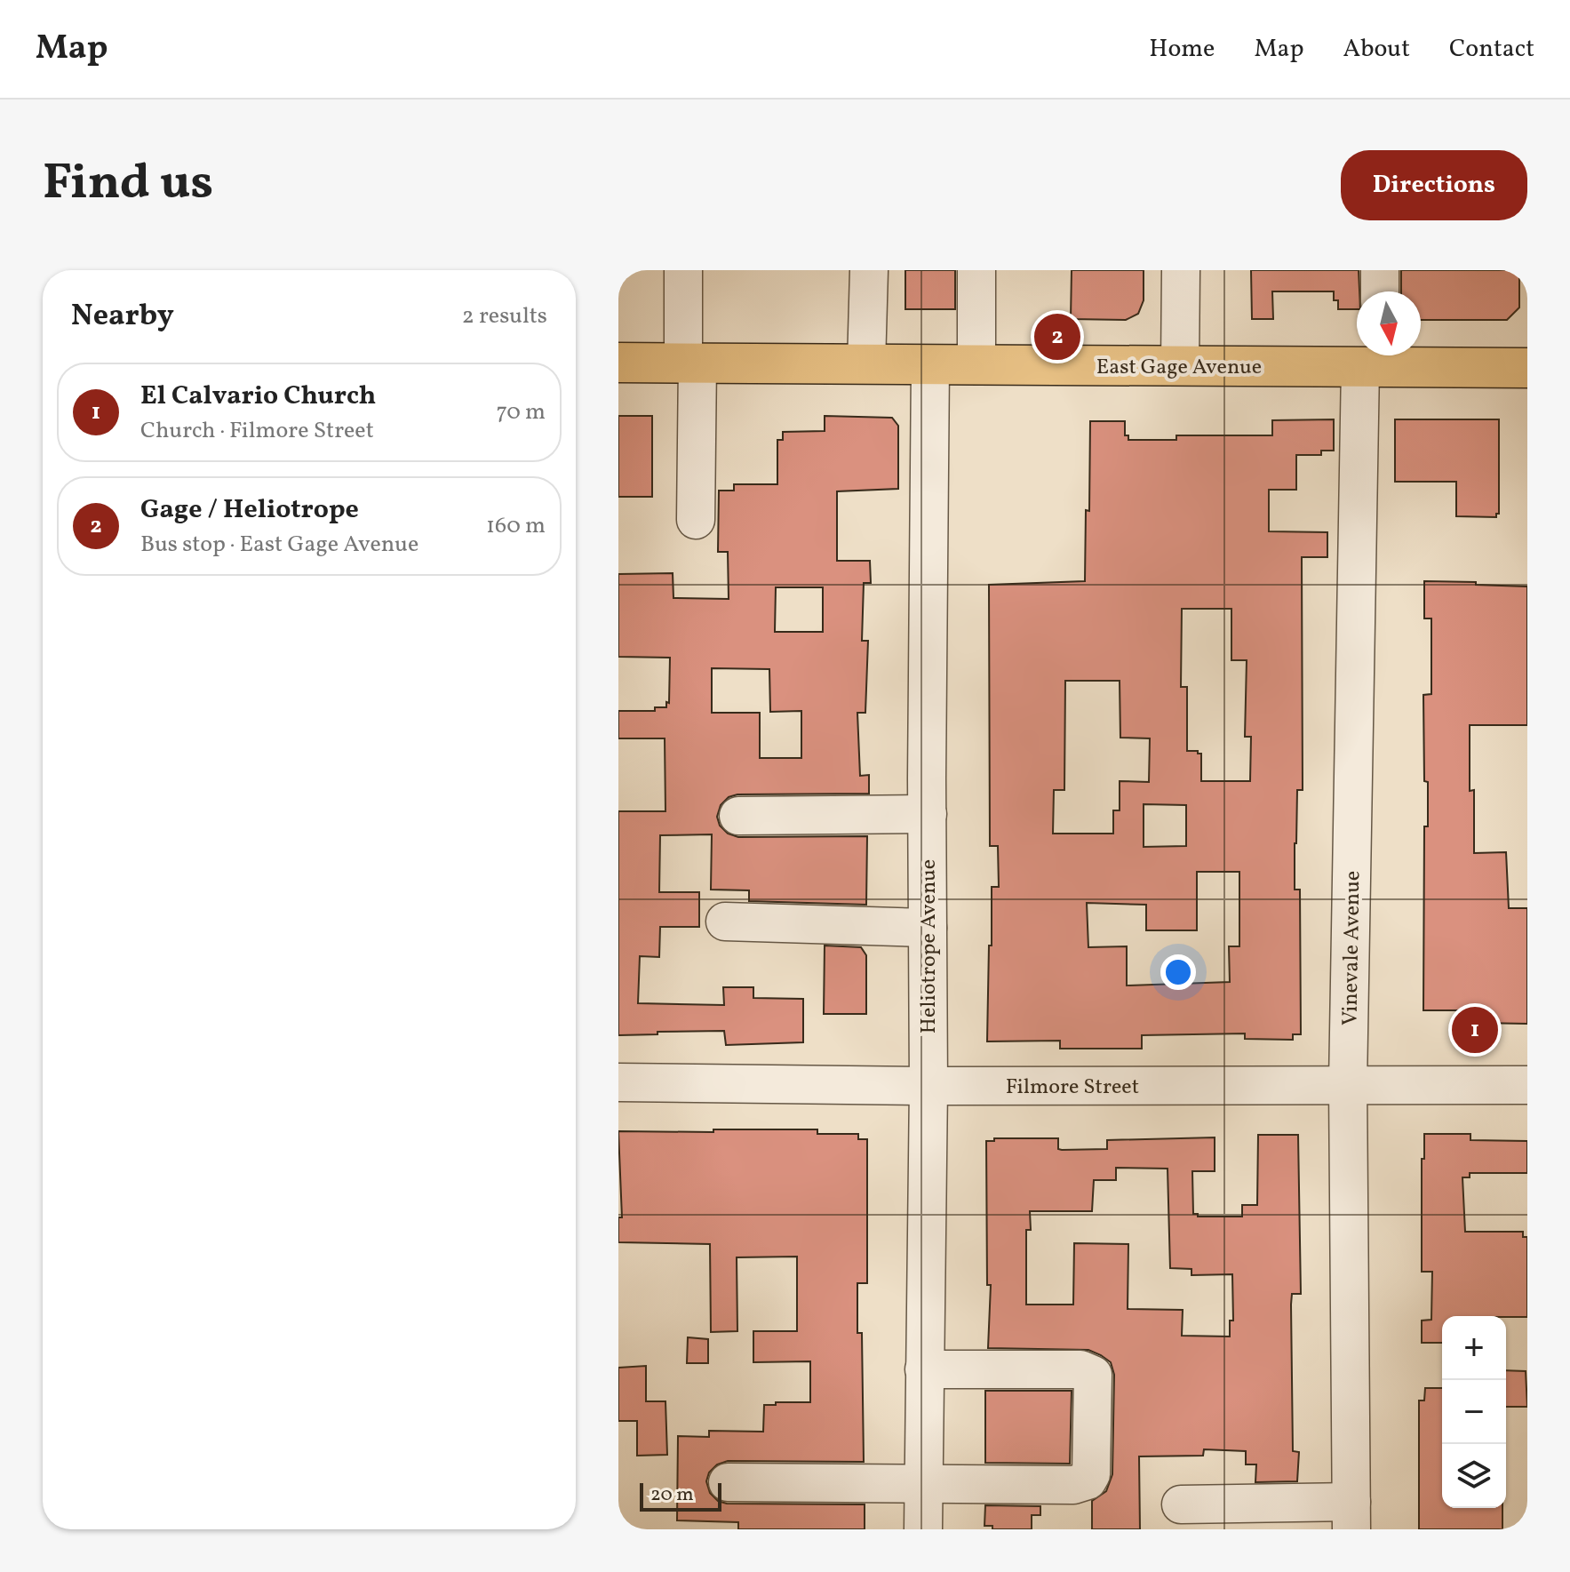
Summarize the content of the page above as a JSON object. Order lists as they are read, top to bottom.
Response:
{
  "streets": {
    "main road": ["East Gage Avenue"],
    "street": ["Heliotrope Avenue", "Vinevale Avenue", "Filmore Street"]
  },
  "crossings": [
    ["East Gage Avenue", "Heliotrope Avenue"],
    ["East Gage Avenue", "Vinevale Avenue"],
    ["Heliotrope Avenue", "Filmore Street"],
    ["Vinevale Avenue", "Filmore Street"]
  ],
  "scale_bar": "20 m",
  "north": "bottom",
  "page": {
    "header": "Map",
    "nav": [
      "Home",
      "Map",
      "About",
      "Contact"
    ],
    "title": "Find us",
    "buttons": "Directions",
    "heading": ["Nearby", "2 results"],
    "pins": ["2", "1"],
    "list": [
      {
        "mark": "1",
        "name": "El Calvario Church",
        "note": "Church · Filmore Street",
        "value": "70 m"
      },
      {
        "mark": "2",
        "name": "Gage / Heliotrope",
        "note": "Bus stop · East Gage Avenue",
        "value": "160 m"
      }
    ],
    "map_buttons": ["+", "−"],
    "scale": "20 m"
  }
}
